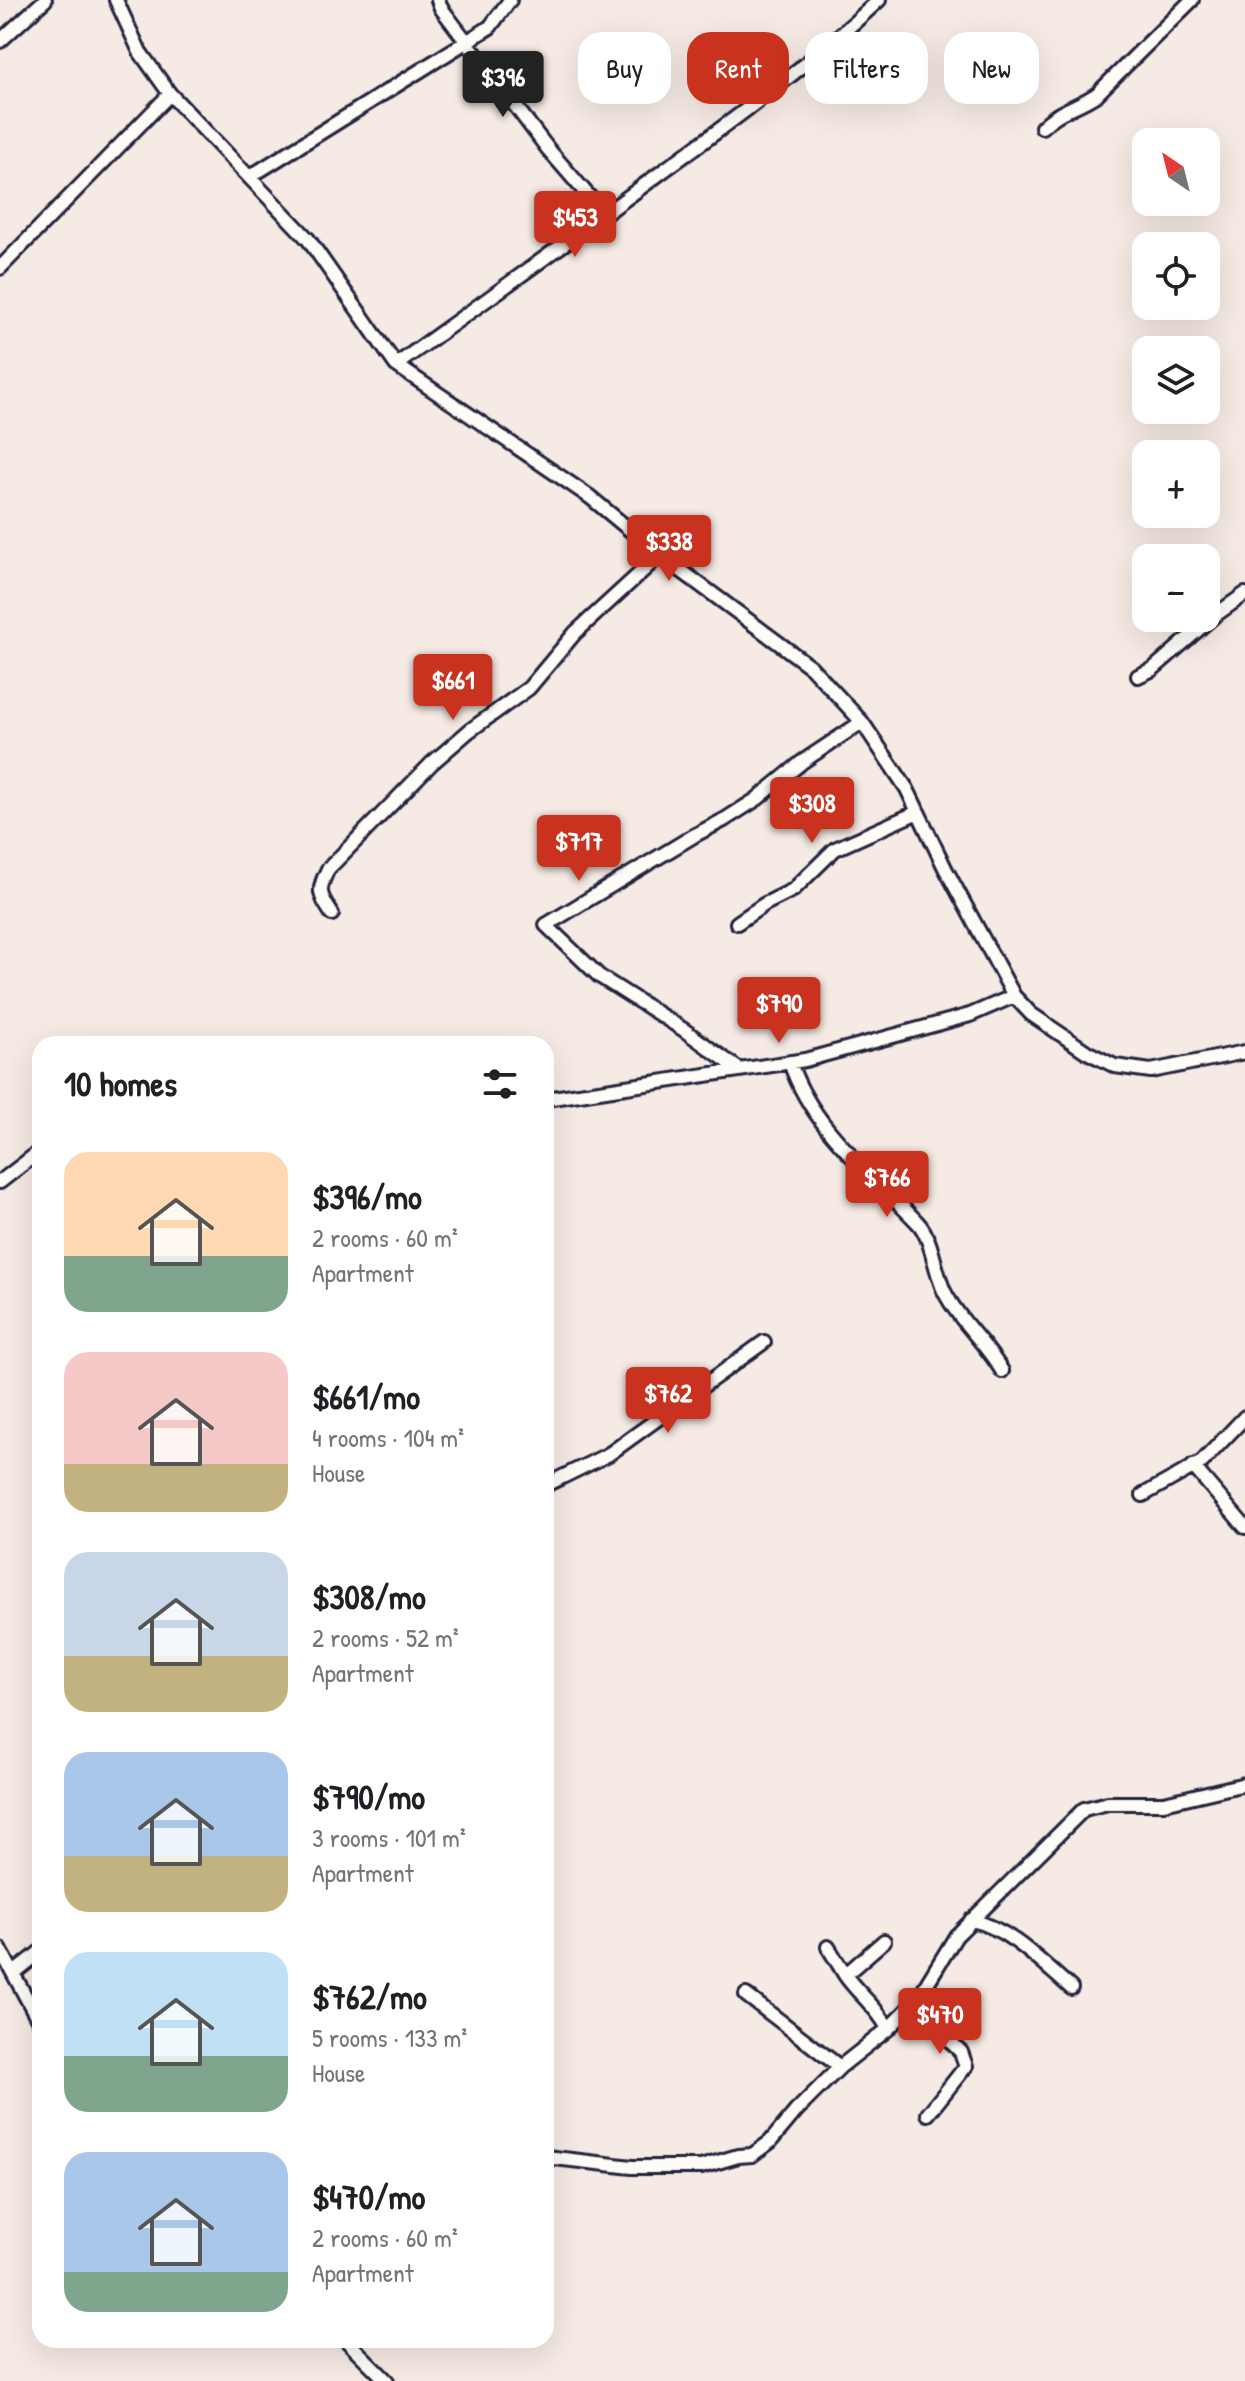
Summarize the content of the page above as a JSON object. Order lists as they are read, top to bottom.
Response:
{
  "north": "top left",
  "page": {
    "chip": [
      "Buy",
      "Rent",
      "Filters",
      "New"
    ],
    "price": [
      "$396",
      "$453",
      "$338",
      "$661",
      "$308",
      "$717",
      "$790",
      "$766",
      "$762",
      "$470"
    ],
    "map_buttons": ["+", "−"],
    "heading": "10 homes",
    "list": [
      {
        "name": "$396/mo",
        "note": "2 rooms · 60 m² · Apartment"
      },
      {
        "name": "$661/mo",
        "note": "4 rooms · 104 m² · House"
      },
      {
        "name": "$308/mo",
        "note": "2 rooms · 52 m² · Apartment"
      },
      {
        "name": "$790/mo",
        "note": "3 rooms · 101 m² · Apartment"
      },
      {
        "name": "$762/mo",
        "note": "5 rooms · 133 m² · House"
      },
      {
        "name": "$470/mo",
        "note": "2 rooms · 60 m² · Apartment"
      }
    ]
  }
}
